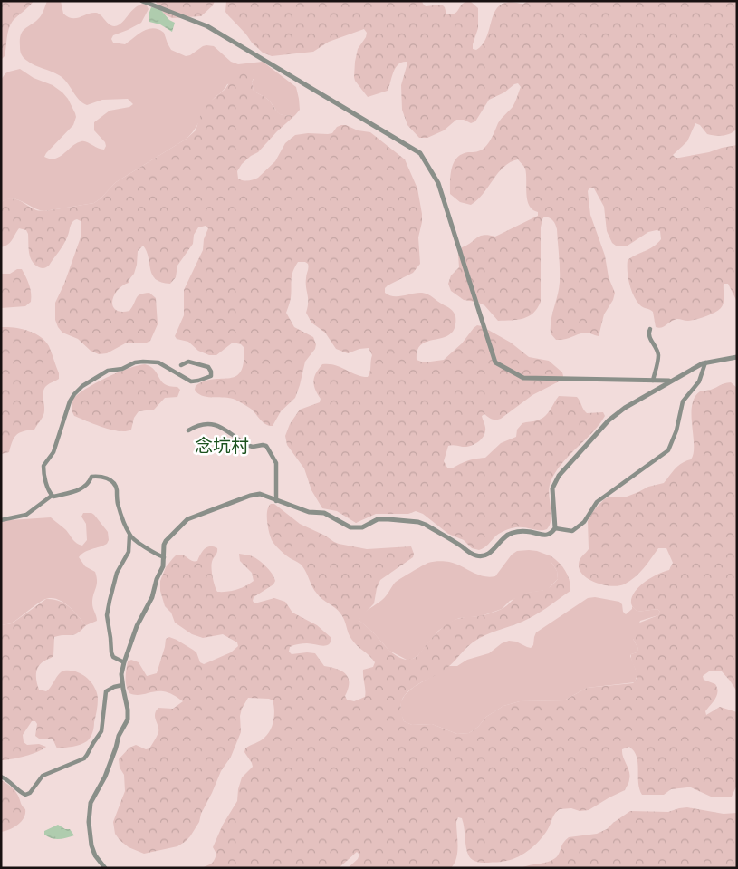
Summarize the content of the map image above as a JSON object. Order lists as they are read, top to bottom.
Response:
{
  "districts": ["念坑村"]
}
